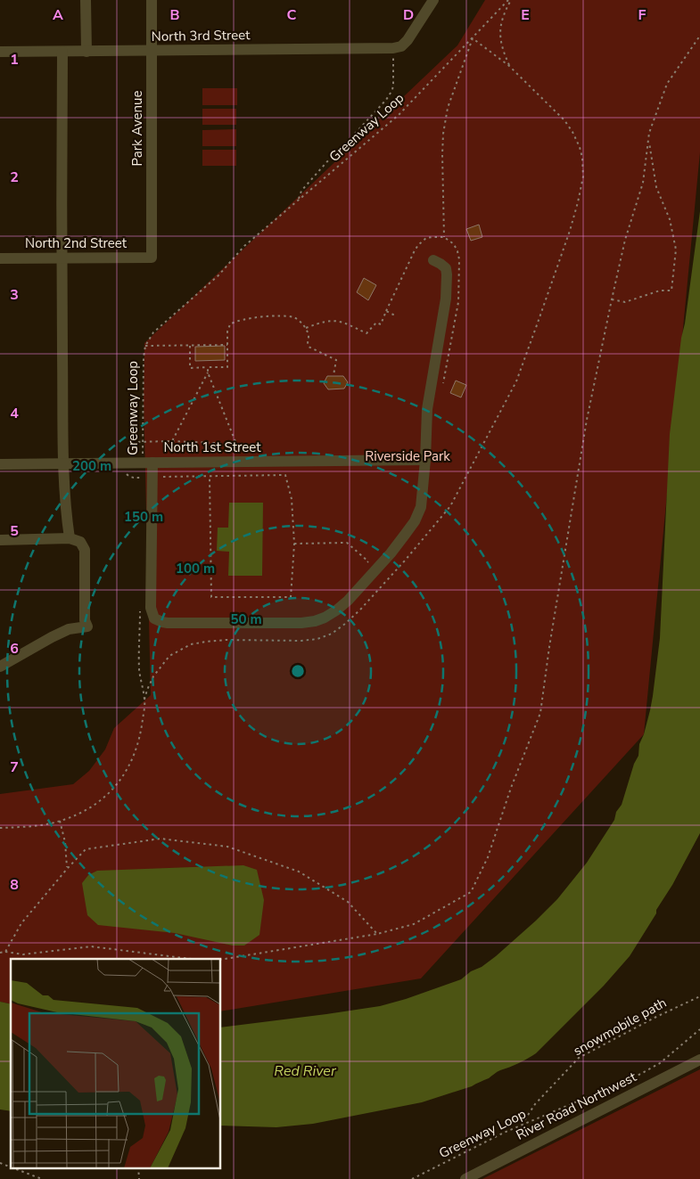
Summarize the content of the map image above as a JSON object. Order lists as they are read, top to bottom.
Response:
{
  "streets": {
    "street": [
      "North 3rd Street",
      "Park Avenue",
      "North 2nd Street",
      "North 1st Street",
      "River Road Northwest"
    ],
    "path": ["Greenway Loop", "snowmobile path"]
  },
  "crossings": [
    ["North 3rd Street", "Park Avenue"],
    ["Greenway Loop", "North 1st Street"],
    ["Greenway Loop", "snowmobile path"],
    ["Park Avenue", "North 2nd Street"]
  ],
  "water": ["Red River"],
  "parks": ["Riverside Park"],
  "grid": {
    "columns": [
      "A",
      "B",
      "C",
      "D",
      "E",
      "F"
    ],
    "rows": [
      "1",
      "2",
      "3",
      "4",
      "5",
      "6",
      "7",
      "8"
    ]
  },
  "rings": [
    "200 m",
    "150 m",
    "100 m",
    "50 m"
  ]
}
